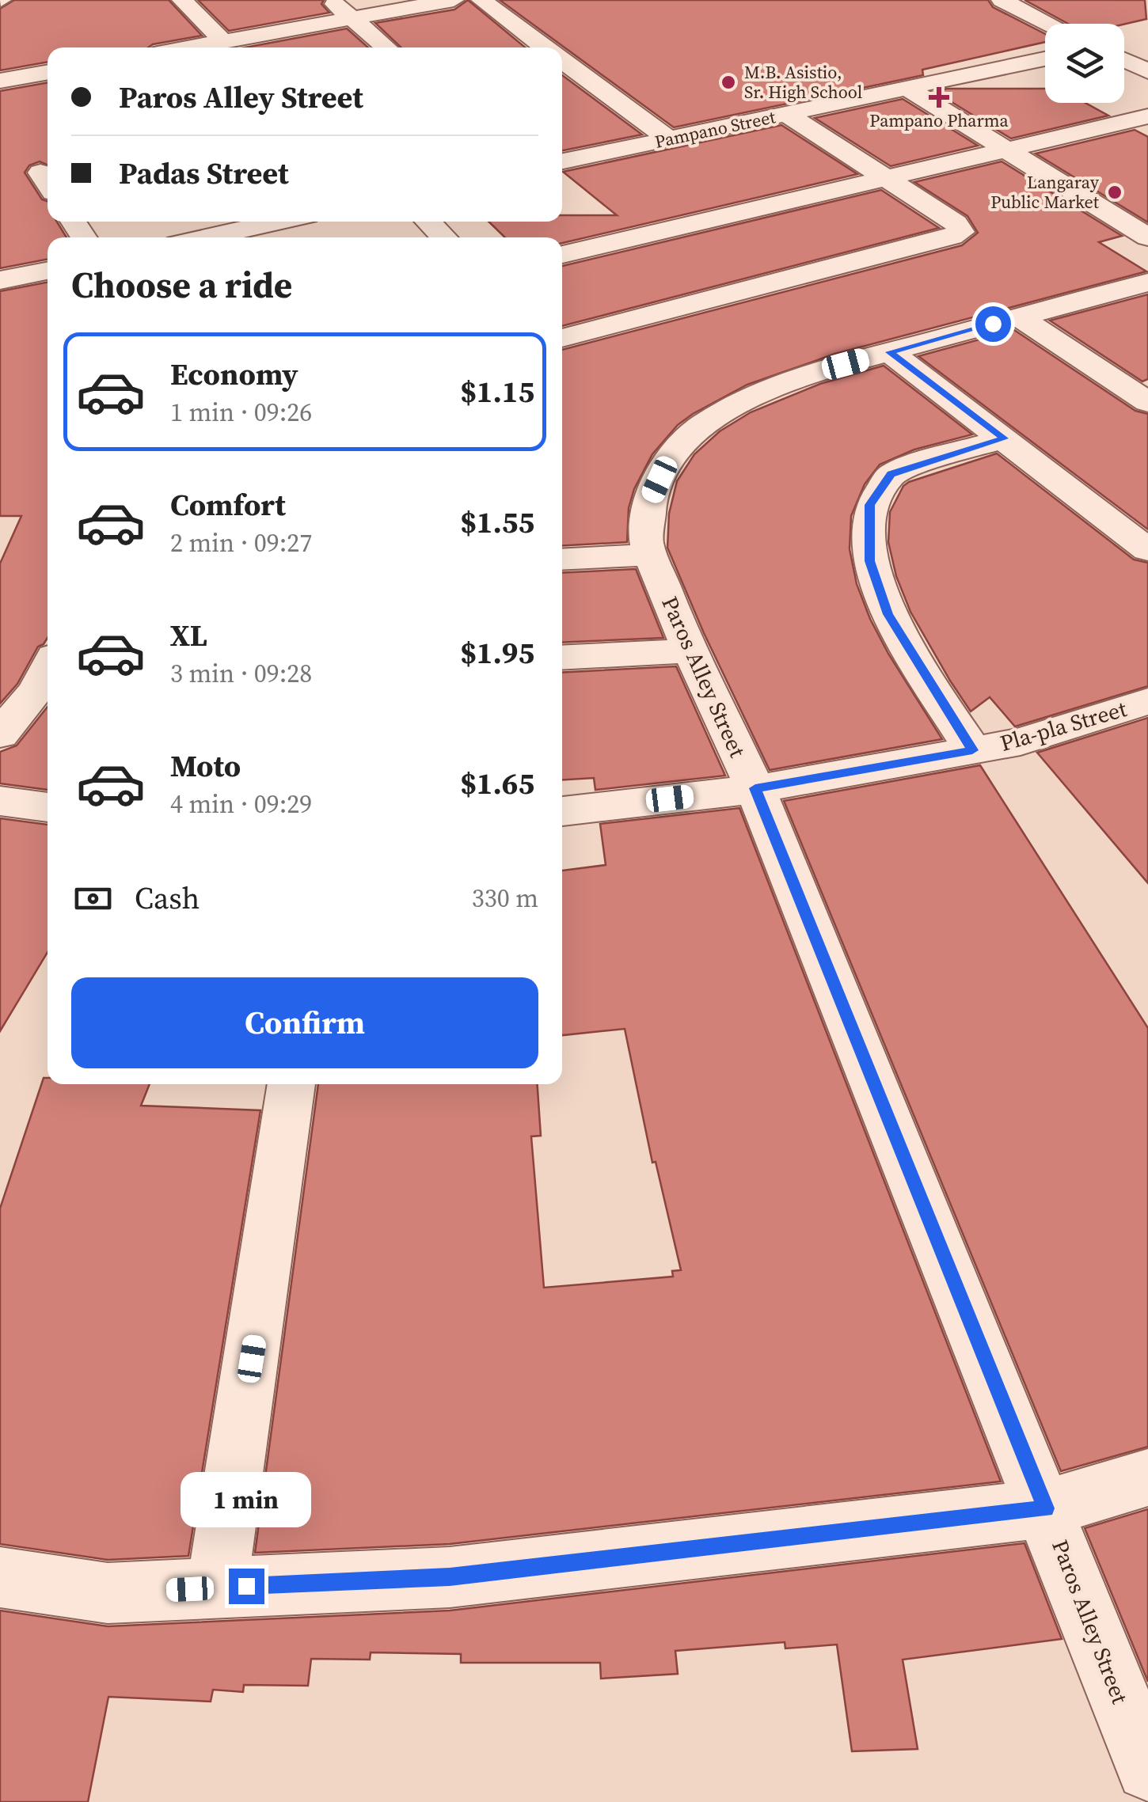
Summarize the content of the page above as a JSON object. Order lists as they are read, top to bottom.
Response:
{
  "streets": {
    "street": ["Pampano Street", "Paros Alley Street", "Pla-pla Street"]
  },
  "crossings": [
    ["Paros Alley Street", "Pla-pla Street"]
  ],
  "places": {
    "other": ["M.B. Asistio, Sr. High School", "Langaray Public Market"],
    "health": ["Pampano Pharma"]
  },
  "page": {
    "banner": ["Paros Alley Street", "Padas Street"],
    "heading": "Choose a ride",
    "list": [
      {
        "name": "Economy",
        "note": "1 min · 09:26",
        "value": "$1.15"
      },
      {
        "name": "Comfort",
        "note": "2 min · 09:27",
        "value": "$1.55"
      },
      {
        "name": "XL",
        "note": "3 min · 09:28",
        "value": "$1.95"
      },
      {
        "name": "Moto",
        "note": "4 min · 09:29",
        "value": "$1.65"
      }
    ],
    "pay": ["Cash", "330 m"],
    "buttons": "Confirm",
    "bubble": "1 min"
  }
}
